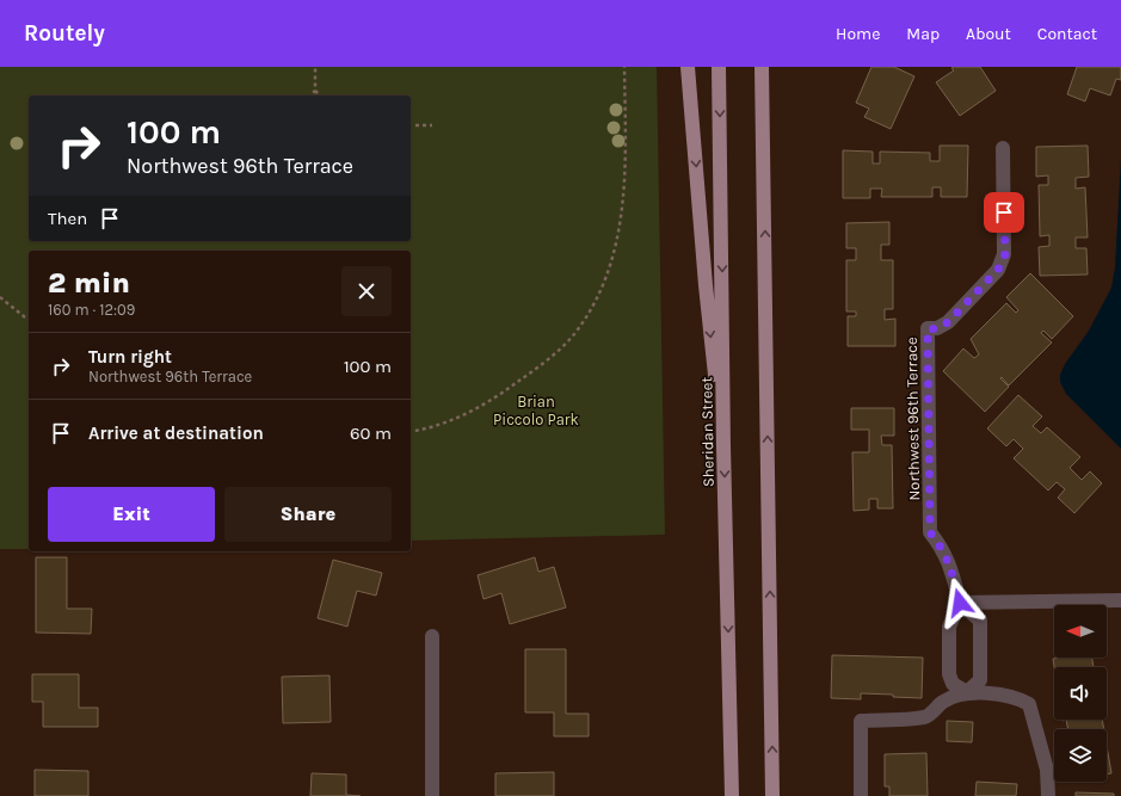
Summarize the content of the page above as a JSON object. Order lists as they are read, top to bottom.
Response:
{
  "streets": {
    "main road": ["Sheridan Street"],
    "street": ["Northwest 96th Terrace"]
  },
  "parks": ["Brian Piccolo Park"],
  "north": "left",
  "page": {
    "header": "Routely",
    "nav": [
      "Home",
      "Map",
      "About",
      "Contact"
    ],
    "turn": ["100 m", "Northwest 96th Terrace"],
    "then": "Then",
    "heading": ["2 min", "160 m · 12:09"],
    "list": [
      {
        "name": "Turn right",
        "note": "Northwest 96th Terrace",
        "value": "100 m"
      },
      {
        "name": "Arrive at destination",
        "value": "60 m"
      }
    ],
    "buttons": ["Exit", "Share"]
  }
}
